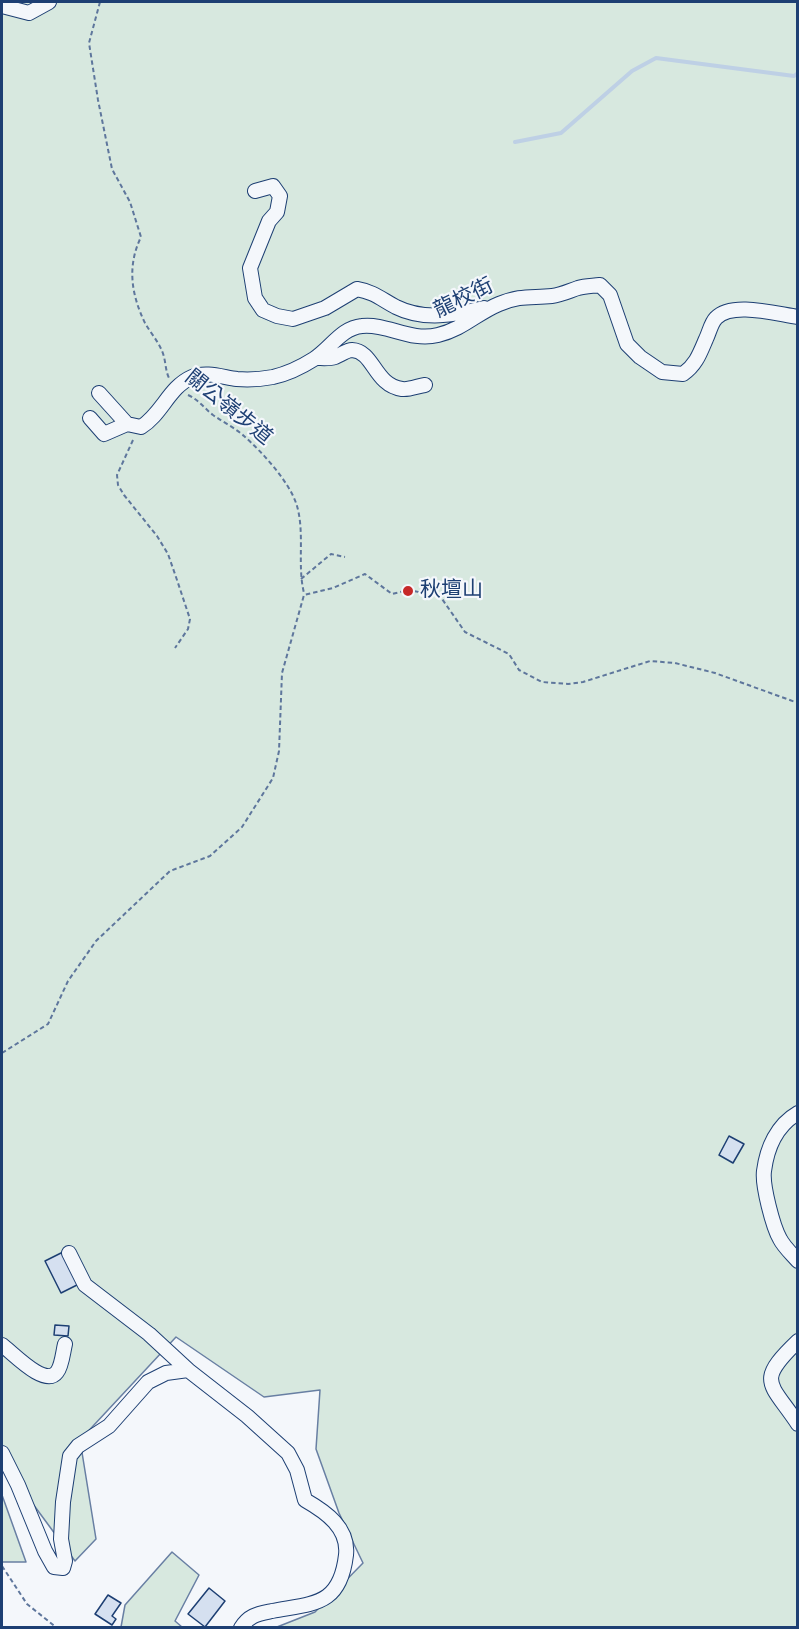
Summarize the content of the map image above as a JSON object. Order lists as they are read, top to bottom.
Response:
{
  "streets": {
    "street": ["龍校街"],
    "path": ["關公嶺步道"]
  },
  "crossings": [
    ["龍校街", "關公嶺步道"]
  ],
  "places": ["秋壇山"]
}
